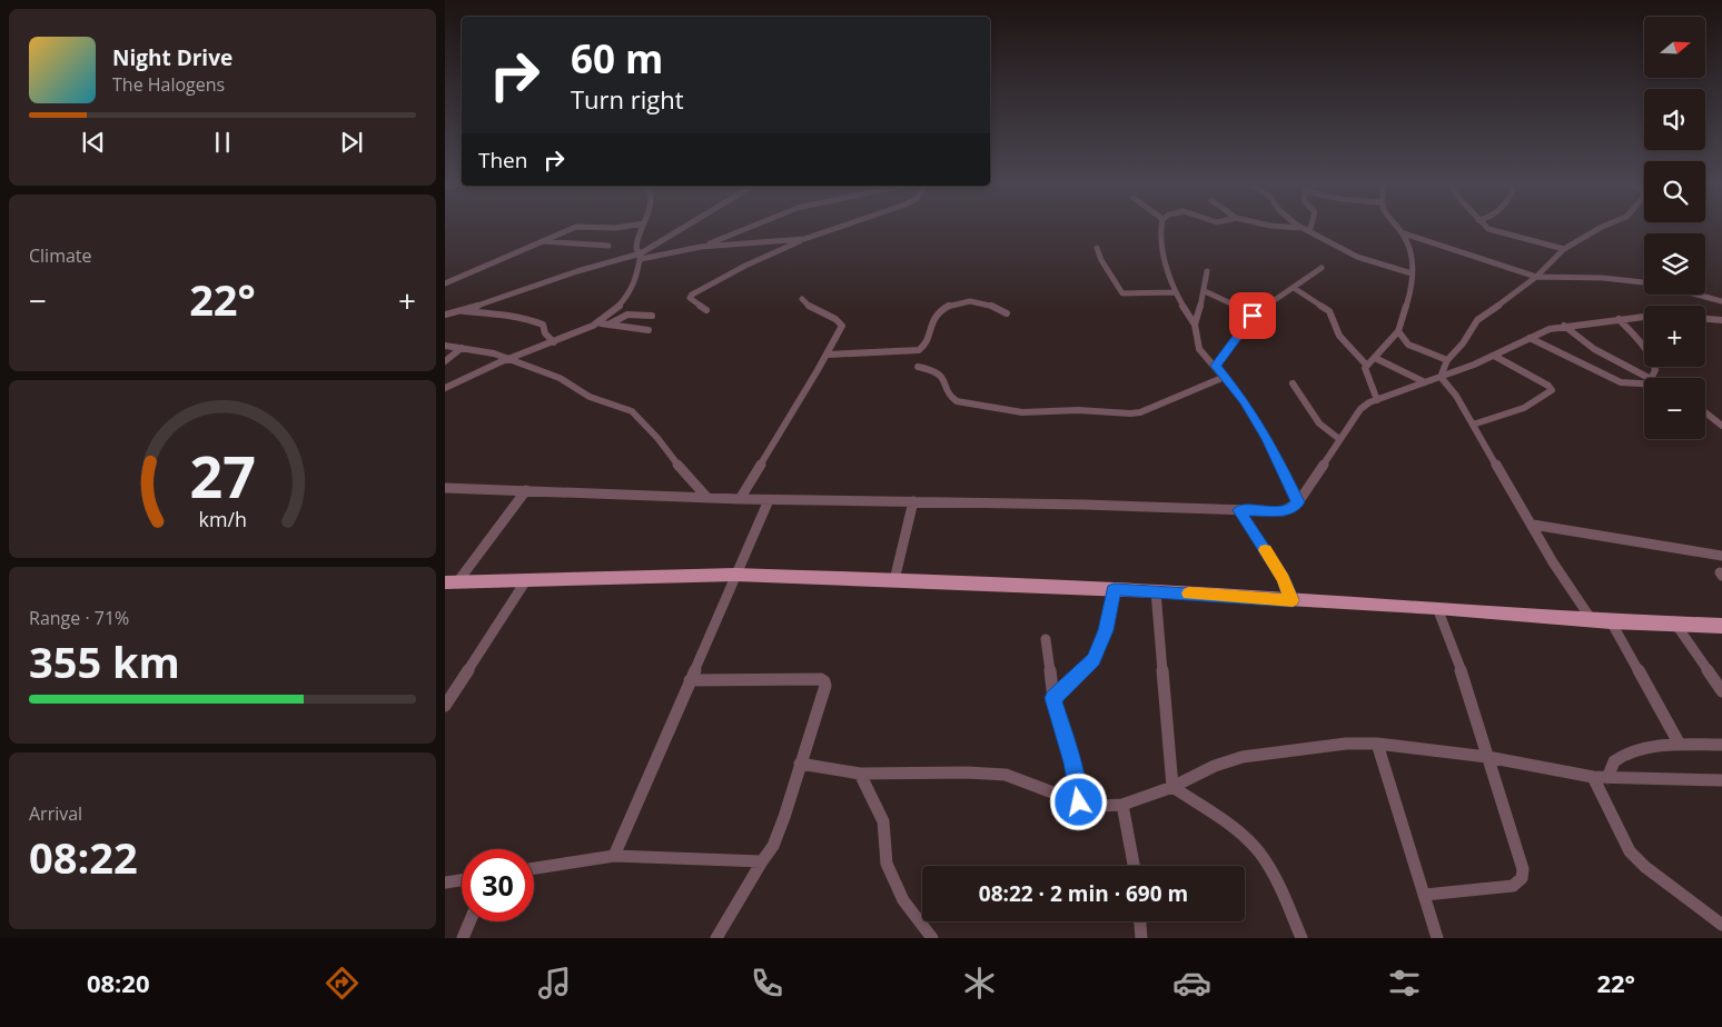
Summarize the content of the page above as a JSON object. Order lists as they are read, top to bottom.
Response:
{
  "north": "right",
  "page": {
    "map_buttons": ["+", "−"],
    "turn": ["60 m", "Turn right"],
    "song": ["Night Drive", "The Halogens"],
    "then": "Then",
    "tile": [
      "Climate",
      ["Range · 71%", "355 km"],
      ["Arrival", "08:22"]
    ],
    "heat": ["−", "22°", "+"],
    "limit": "30",
    "trip": "08:22 · 2 min · 690 m",
    "tabs": ["08:20", "22°"],
    "gauge": ["27", "km/h"]
  }
}
